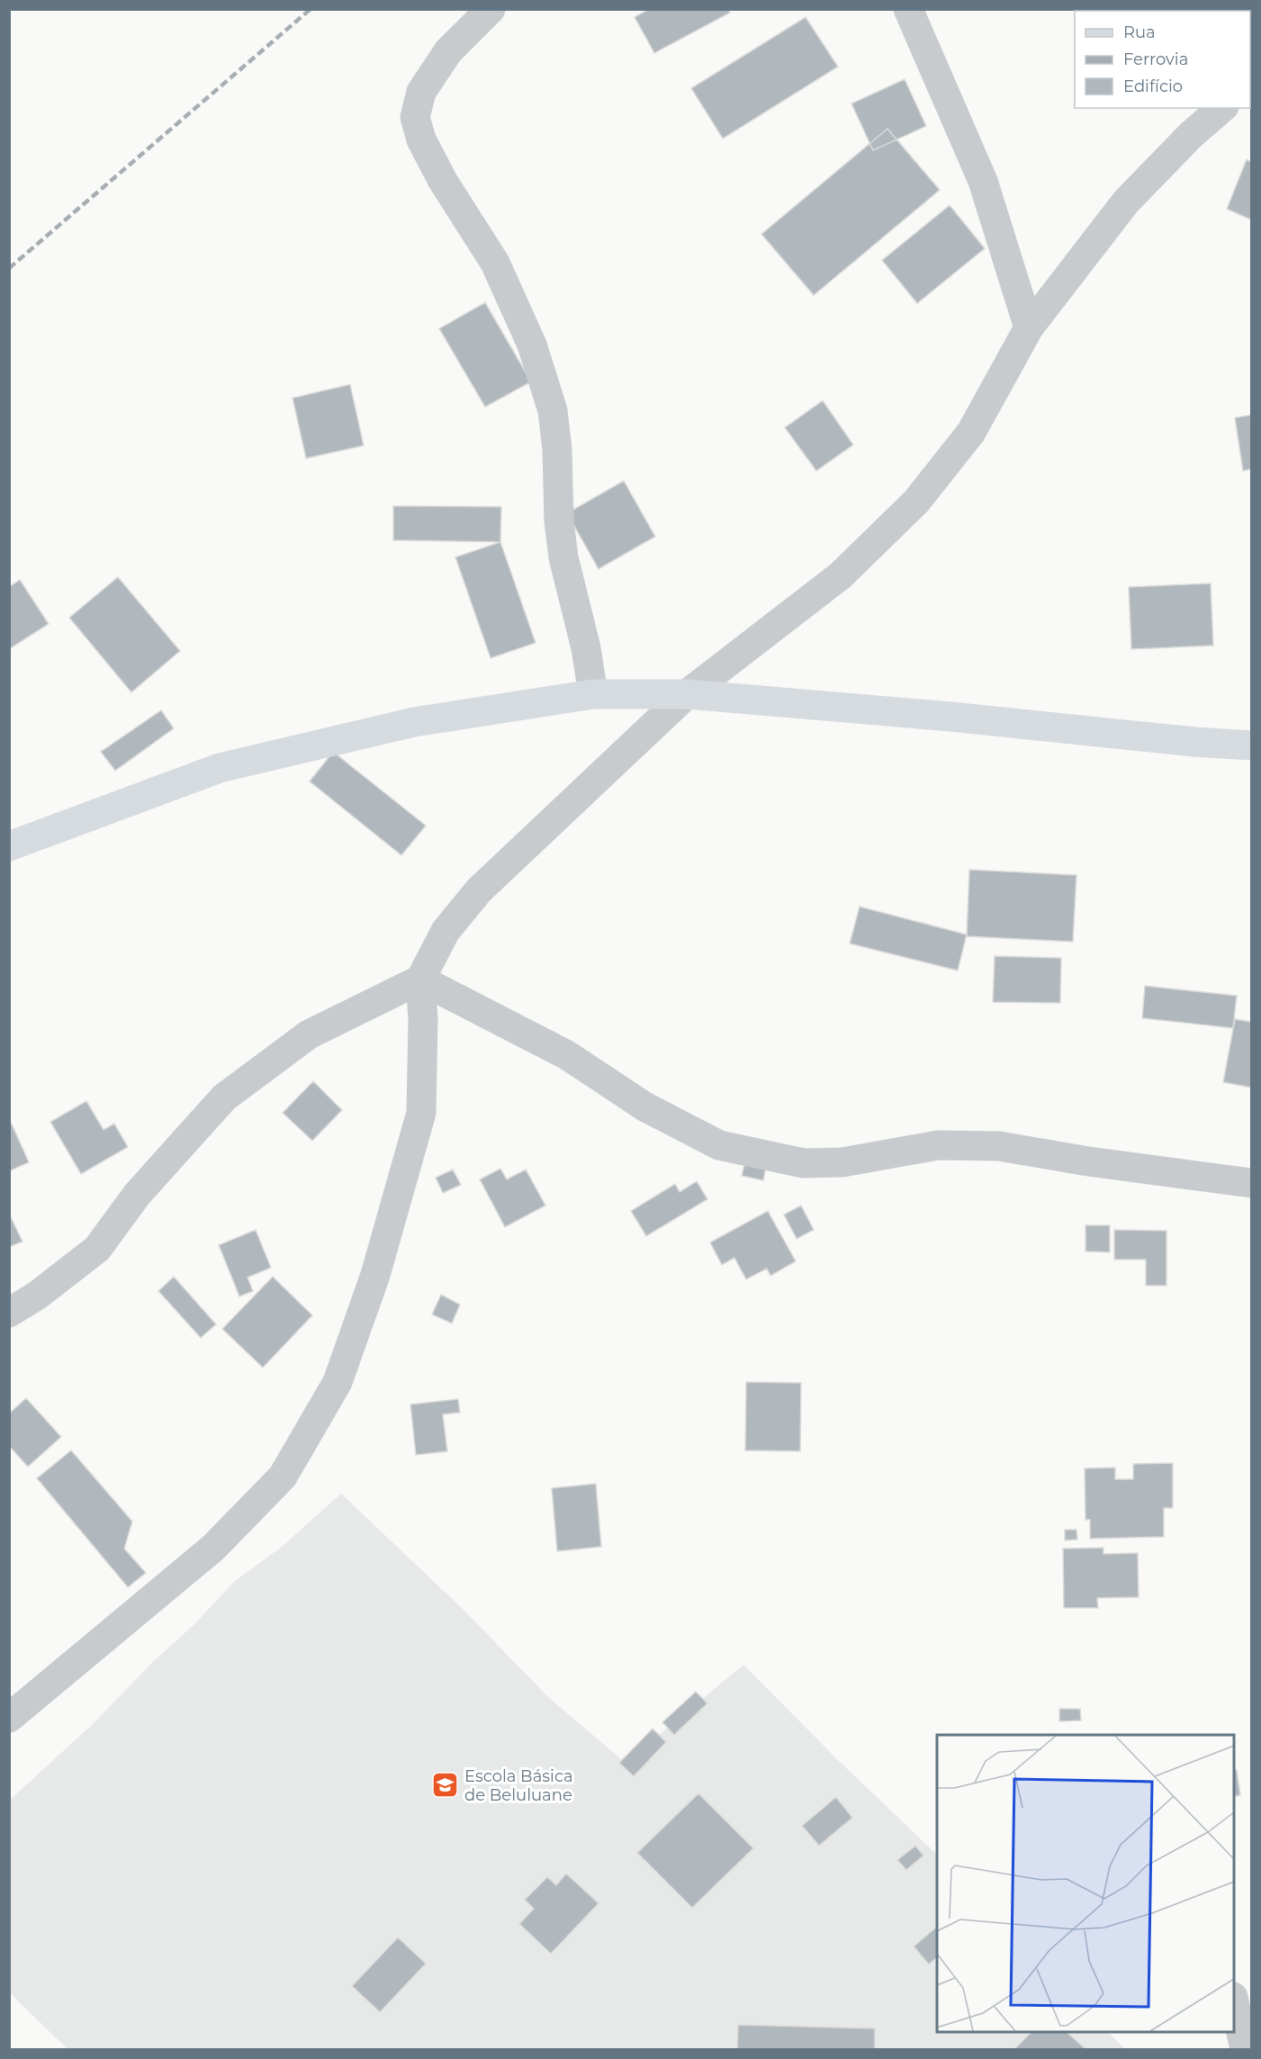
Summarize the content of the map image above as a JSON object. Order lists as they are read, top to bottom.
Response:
{
  "places": {
    "school or university": ["Escola Básica de Beluluane"]
  },
  "legend": ["Rua", "Ferrovia", "Edifício"]
}
